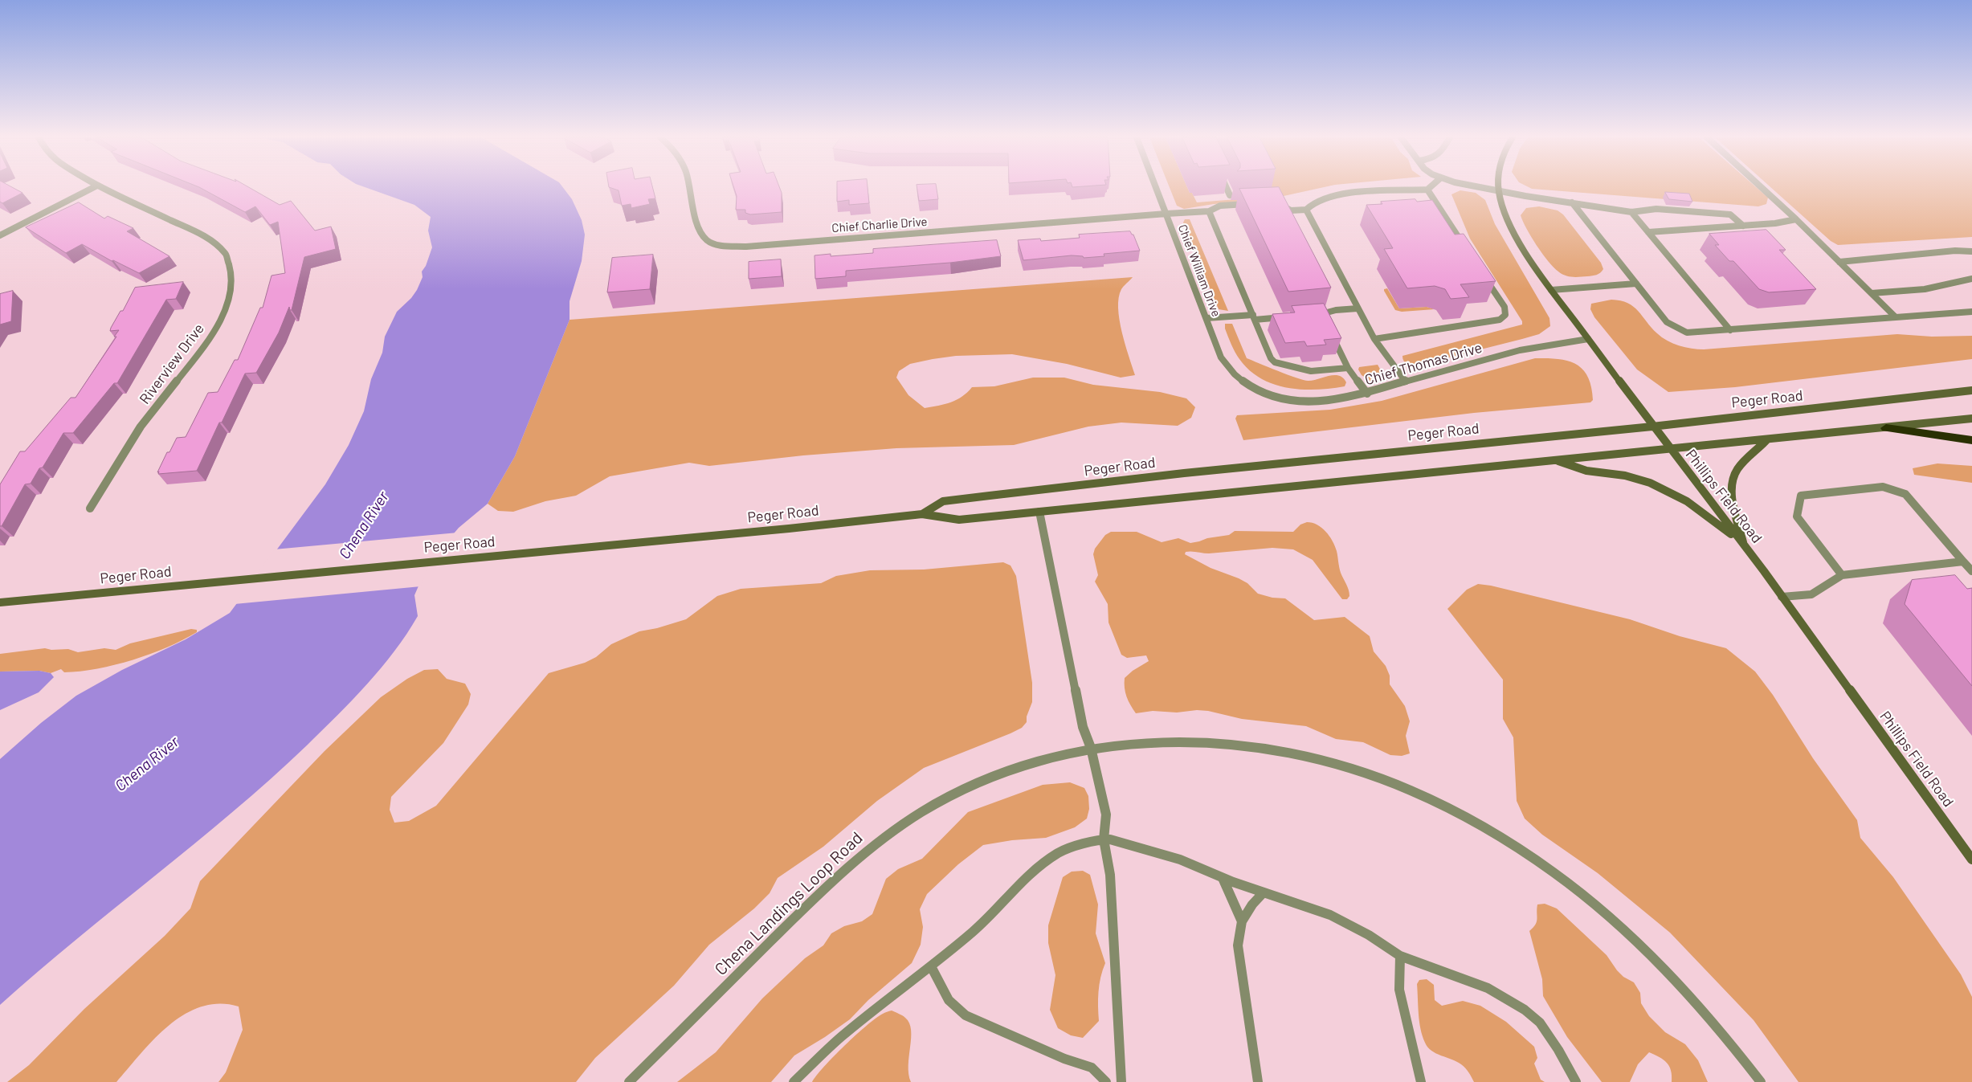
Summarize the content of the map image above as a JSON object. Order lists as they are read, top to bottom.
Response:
{
  "streets": {
    "main road": ["Peger Road", "Phillips Field Road"],
    "street": [
      "Chief Charlie Drive",
      "Chief William Drive",
      "Riverview Drive",
      "Chief Thomas Drive",
      "Chena Landings Loop Road"
    ]
  },
  "crossings": [
    ["Chief Charlie Drive", "Chief William Drive"],
    ["Chief William Drive", "Chief Thomas Drive"],
    ["Chief Thomas Drive", "Phillips Field Road"],
    ["Peger Road", "Phillips Field Road"]
  ],
  "water": ["Chena River"]
}
